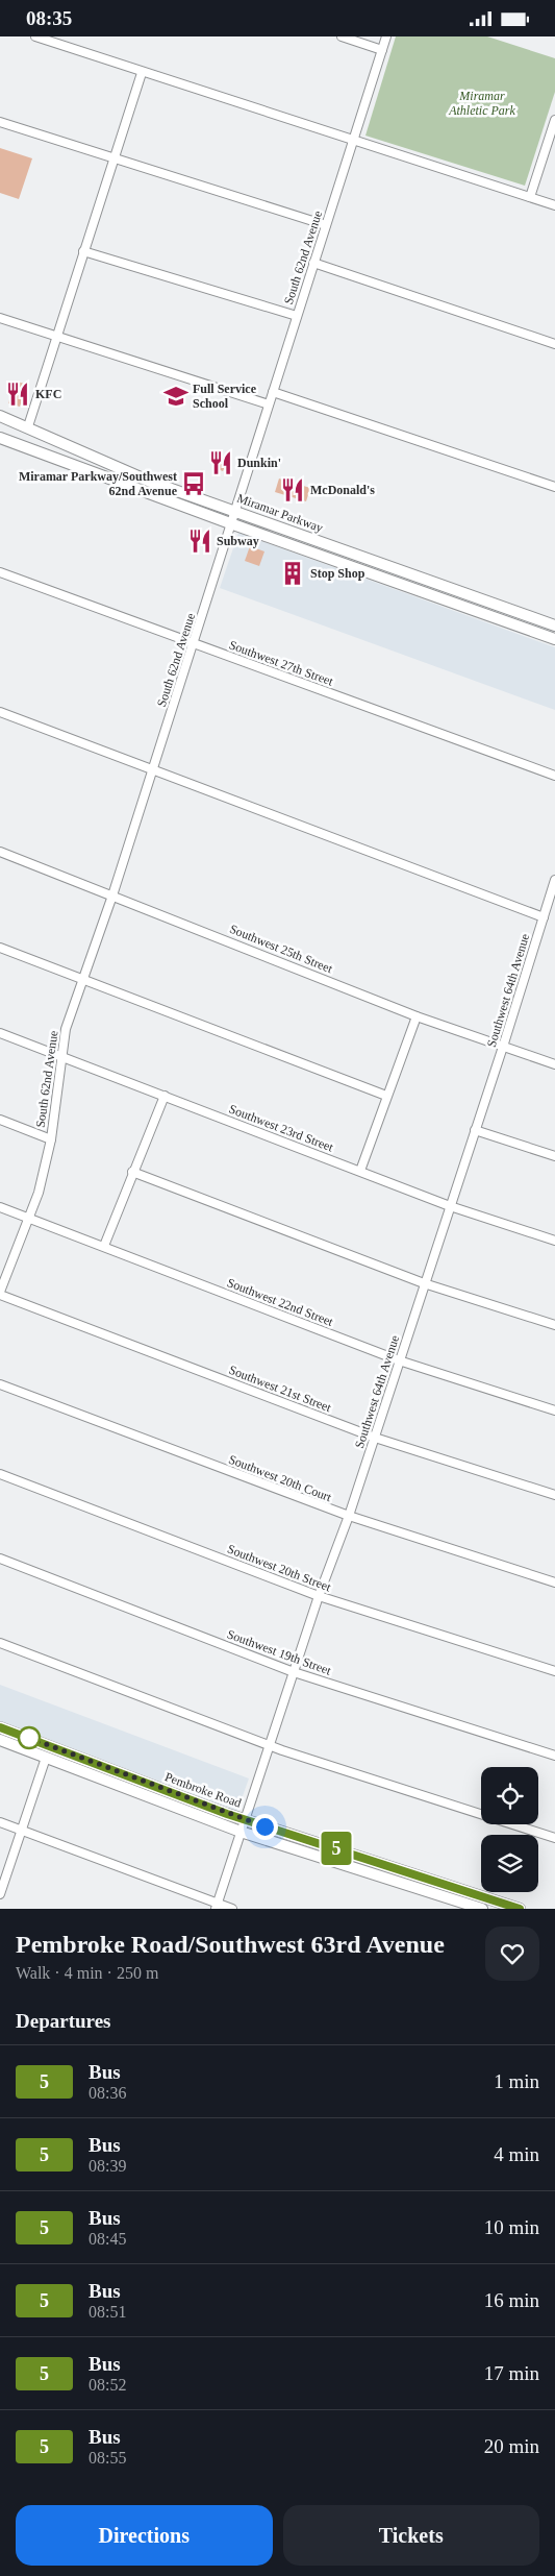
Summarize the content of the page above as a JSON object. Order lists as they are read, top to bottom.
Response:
{
  "streets": {
    "main road": ["Miramar Parkway", "Pembroke Road"],
    "street": [
      "South 62nd Avenue",
      "Southwest 27th Street",
      "Southwest 25th Street",
      "Southwest 64th Avenue",
      "Southwest 23rd Street",
      "Southwest 22nd Street",
      "Southwest 21st Street",
      "Southwest 20th Court",
      "Southwest 20th Street",
      "Southwest 19th Street"
    ]
  },
  "crossings": [
    ["South 62nd Avenue", "Miramar Parkway"],
    ["South 62nd Avenue", "Southwest 27th Street"],
    ["South 62nd Avenue", "Southwest 25th Street"],
    ["South 62nd Avenue", "Southwest 23rd Street"],
    ["South 62nd Avenue", "Southwest 22nd Street"],
    ["South 62nd Avenue", "Southwest 21st Street"],
    ["Southwest 25th Street", "Southwest 64th Avenue"],
    ["Southwest 64th Avenue", "Southwest 23rd Street"],
    ["Southwest 64th Avenue", "Southwest 22nd Street"],
    ["Southwest 64th Avenue", "Southwest 21st Street"],
    ["Southwest 64th Avenue", "Southwest 20th Court"],
    ["Southwest 64th Avenue", "Southwest 20th Street"],
    ["Southwest 64th Avenue", "Southwest 19th Street"],
    ["Southwest 64th Avenue", "Pembroke Road"]
  ],
  "parks": ["Miramar Athletic Park"],
  "places": {
    "restaurant": [
      "KFC",
      "Dunkin'",
      "McDonald's",
      "Subway"
    ],
    "school or university": ["Full Service School"],
    "bus stop": ["Miramar Parkway/Southwest 62nd Avenue"],
    "building": ["Stop Shop"]
  },
  "lines": ["bus line 5"],
  "page": {
    "status": "08:35",
    "on_map": "5",
    "heading": [
      ["Pembroke Road/Southwest 63rd Avenue", "Walk · 4 min · 250 m"],
      "Departures"
    ],
    "list": [
      {
        "mark": "5",
        "name": "Bus",
        "note": "08:36",
        "value": "1 min"
      },
      {
        "mark": "5",
        "name": "Bus",
        "note": "08:39",
        "value": "4 min"
      },
      {
        "mark": "5",
        "name": "Bus",
        "note": "08:45",
        "value": "10 min"
      },
      {
        "mark": "5",
        "name": "Bus",
        "note": "08:51",
        "value": "16 min"
      },
      {
        "mark": "5",
        "name": "Bus",
        "note": "08:52",
        "value": "17 min"
      },
      {
        "mark": "5",
        "name": "Bus",
        "note": "08:55",
        "value": "20 min"
      }
    ],
    "buttons": ["Directions", "Tickets"]
  }
}
